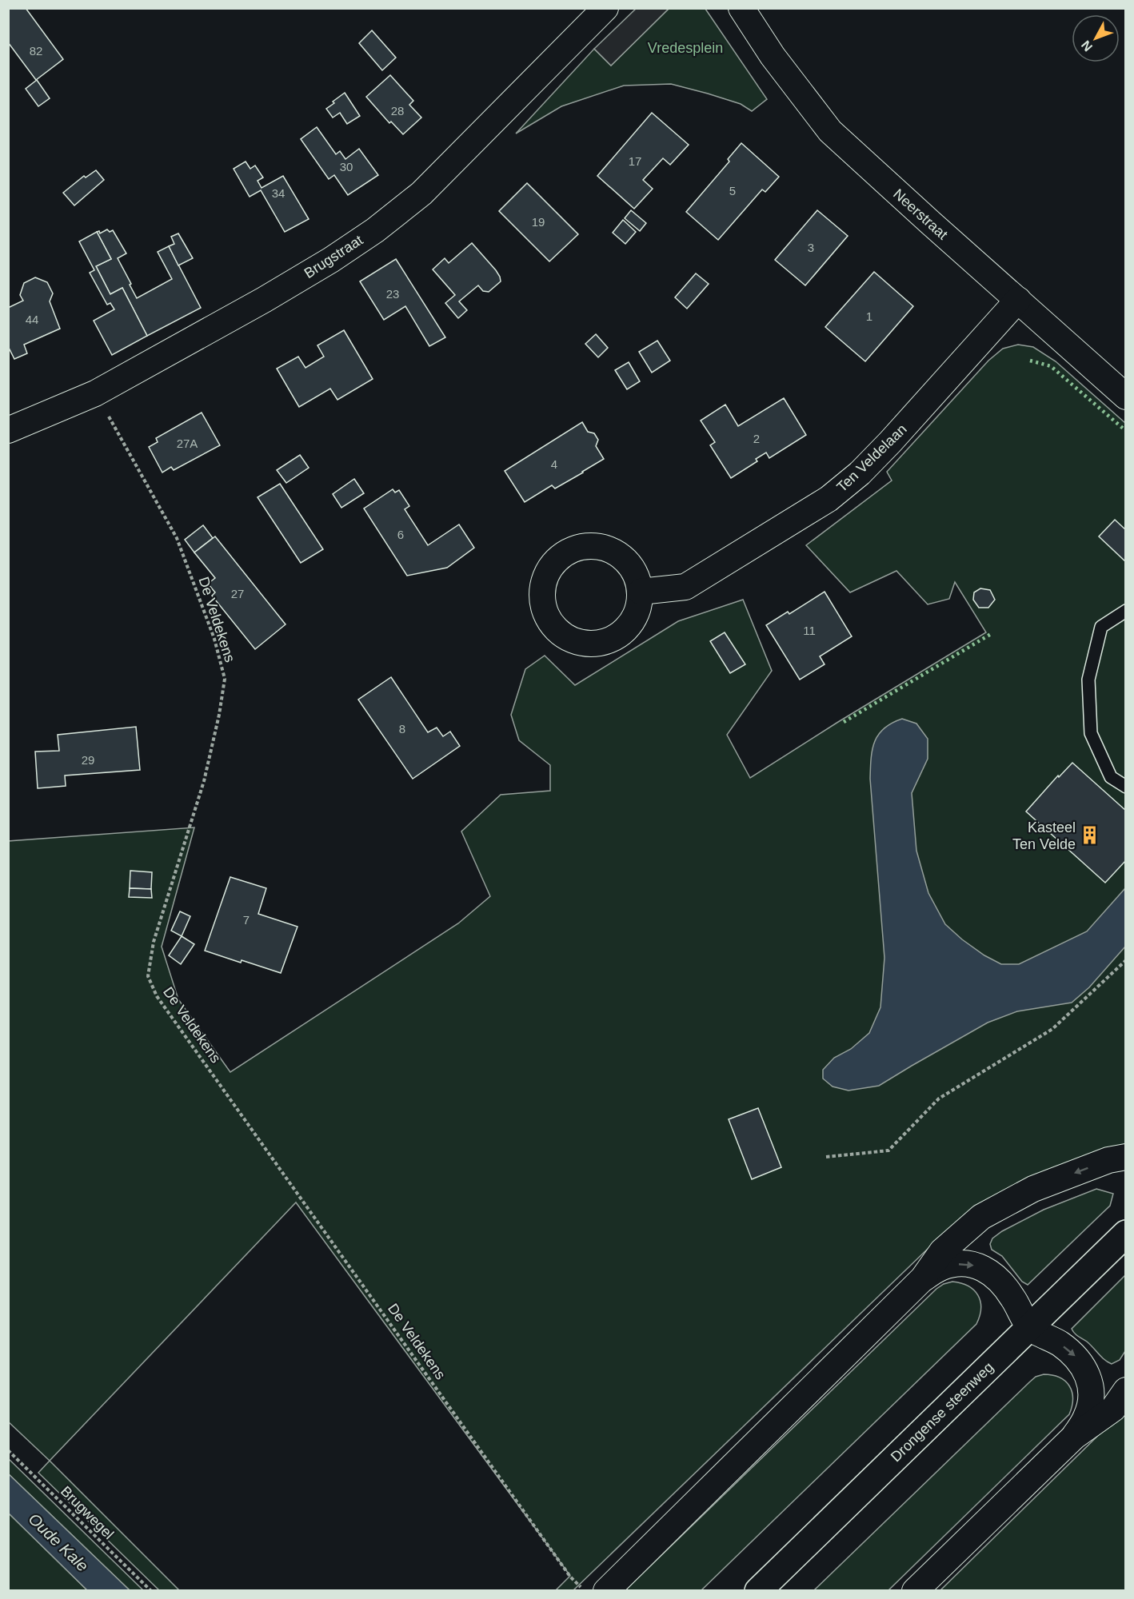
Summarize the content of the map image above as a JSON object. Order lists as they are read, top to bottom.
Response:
{
  "streets": {
    "street": [
      "Neerstraat",
      "Brugstraat",
      "Ten Veldelaan",
      "Drongense steenweg"
    ],
    "path": ["De Veldekens", "Brugwegel"]
  },
  "crossings": [
    ["Neerstraat", "Ten Veldelaan"],
    ["Brugstraat", "De Veldekens"]
  ],
  "water": ["Oude Kale"],
  "parks": ["Vredesplein"],
  "places": {
    "building": ["Kasteel Ten Velde"]
  },
  "house_numbers": [
    "82",
    "28",
    "17",
    "30",
    "5",
    "34",
    "19",
    "3",
    "23",
    "1",
    "44",
    "2",
    "27A",
    "4",
    "6",
    "27",
    "11",
    "8",
    "29",
    "7"
  ],
  "north": "bottom left"
}
